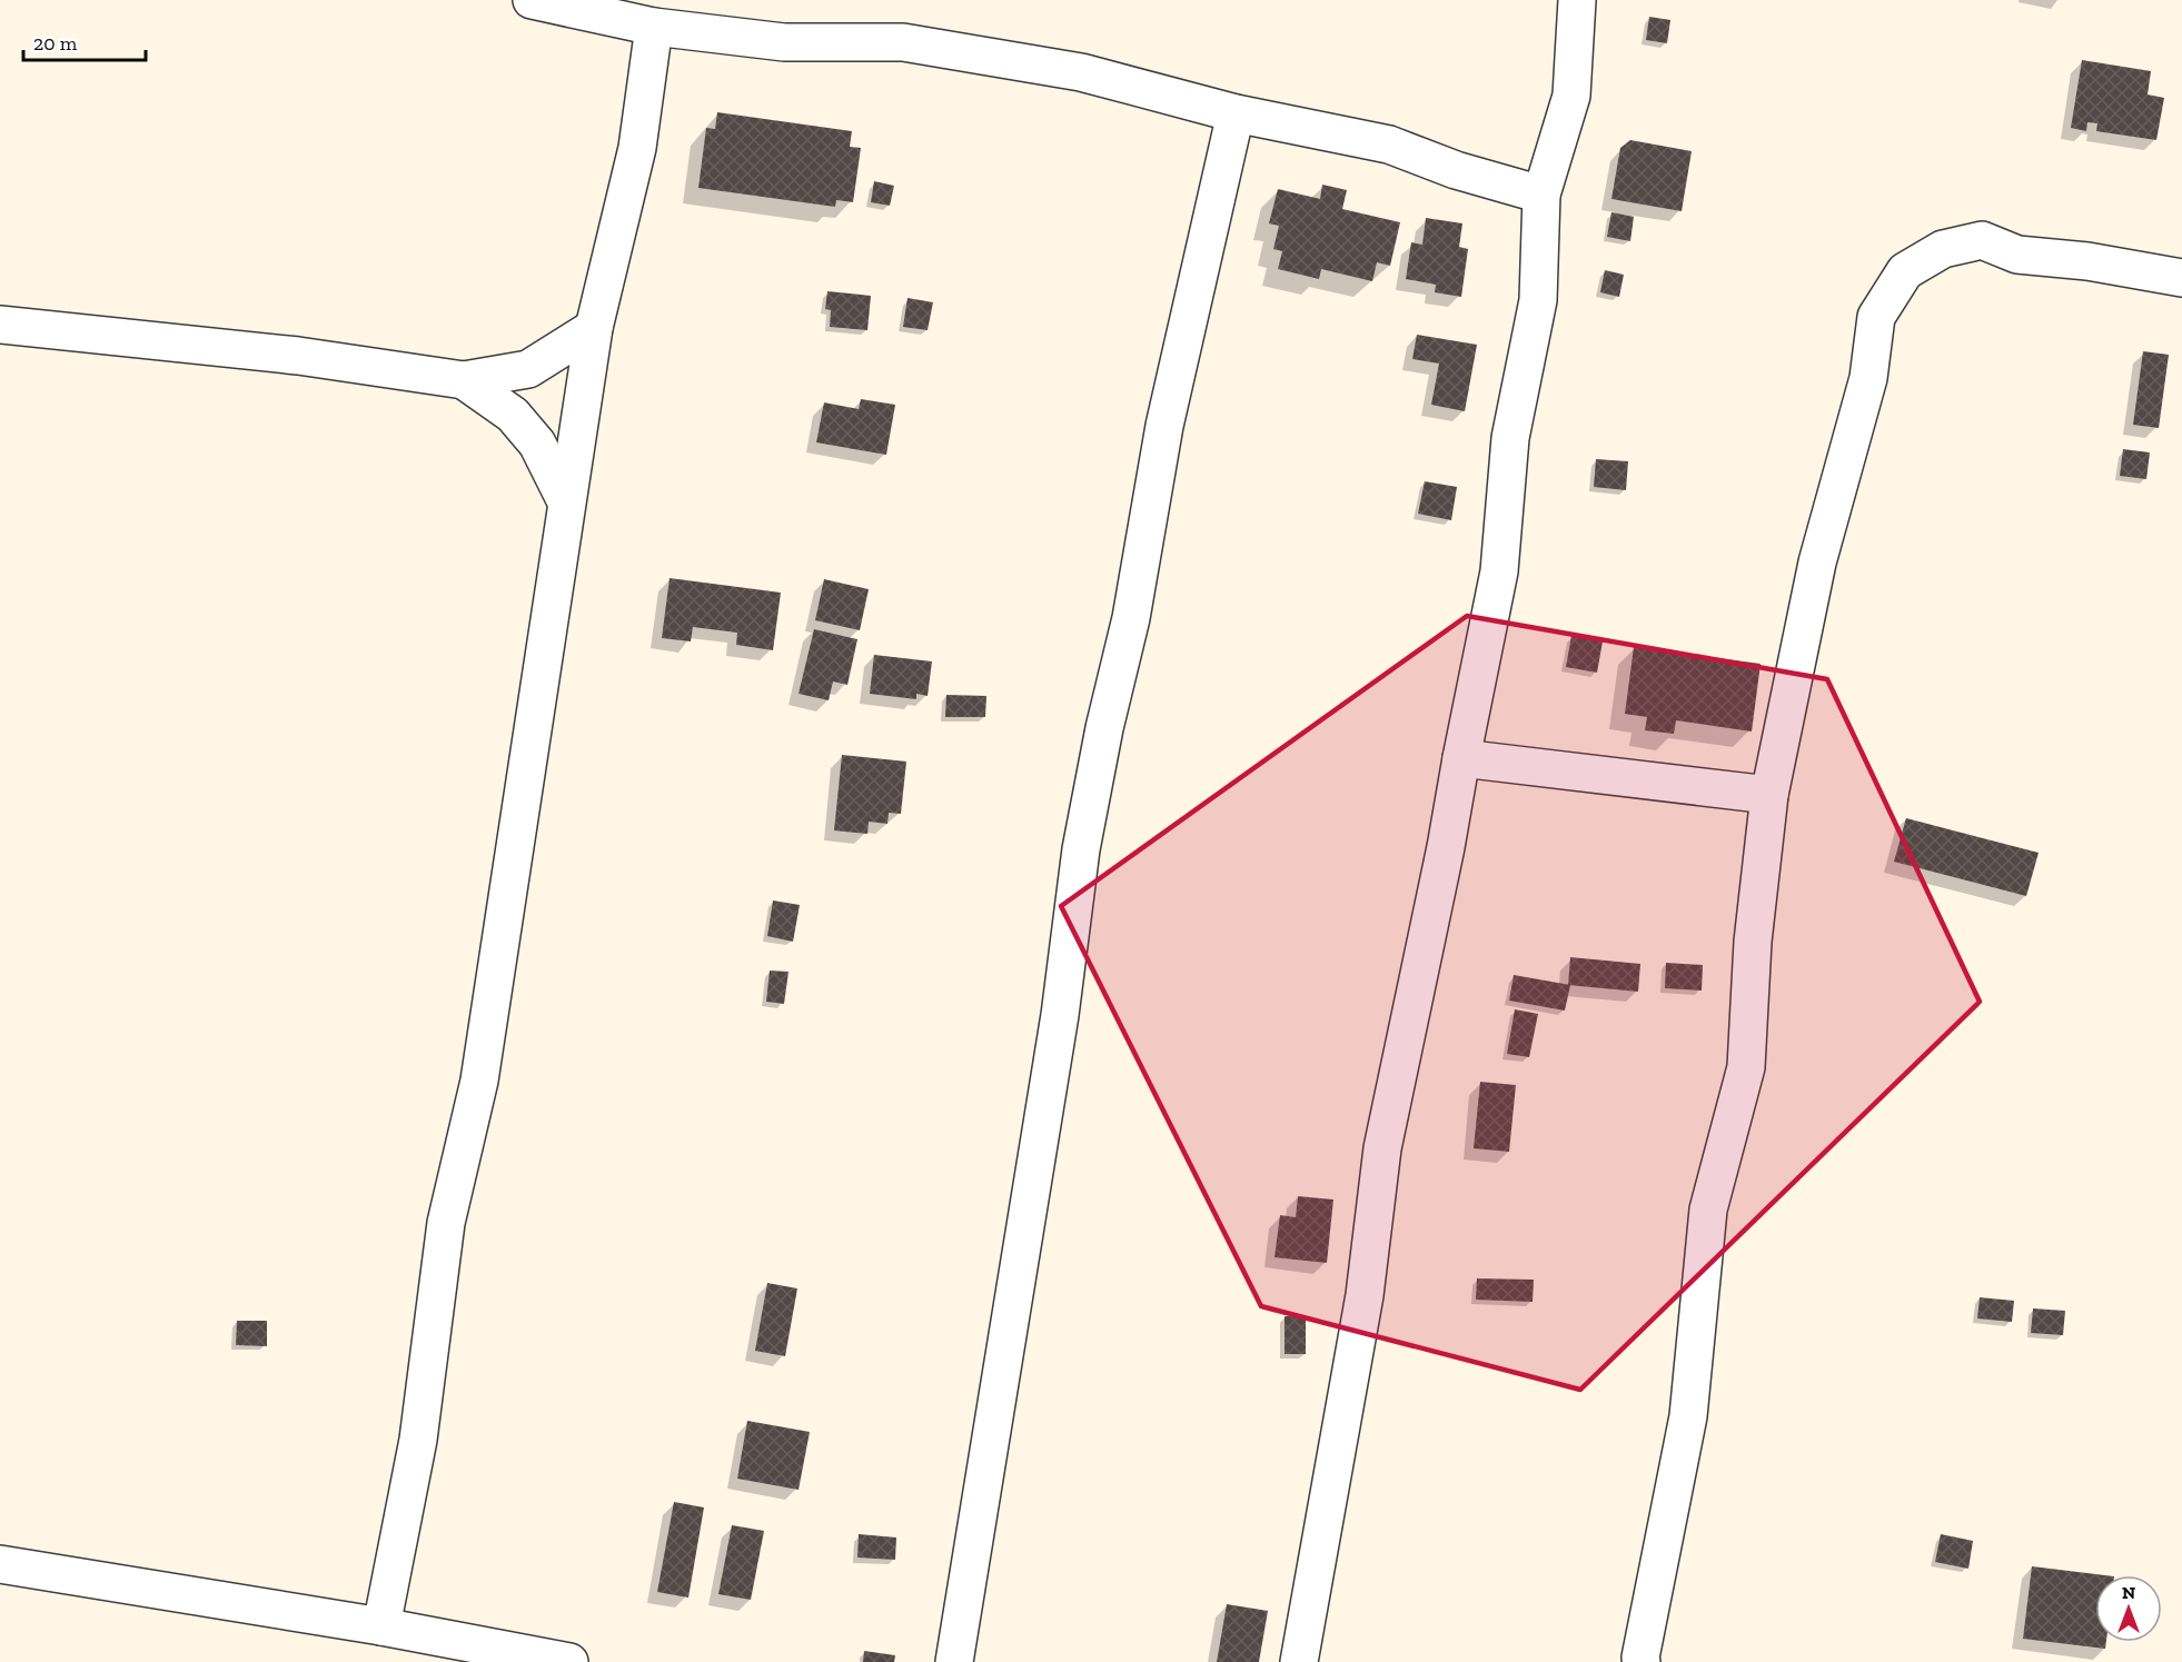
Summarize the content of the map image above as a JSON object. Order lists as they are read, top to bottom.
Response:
{
  "scale_bar": "20 m",
  "north": "top"
}
